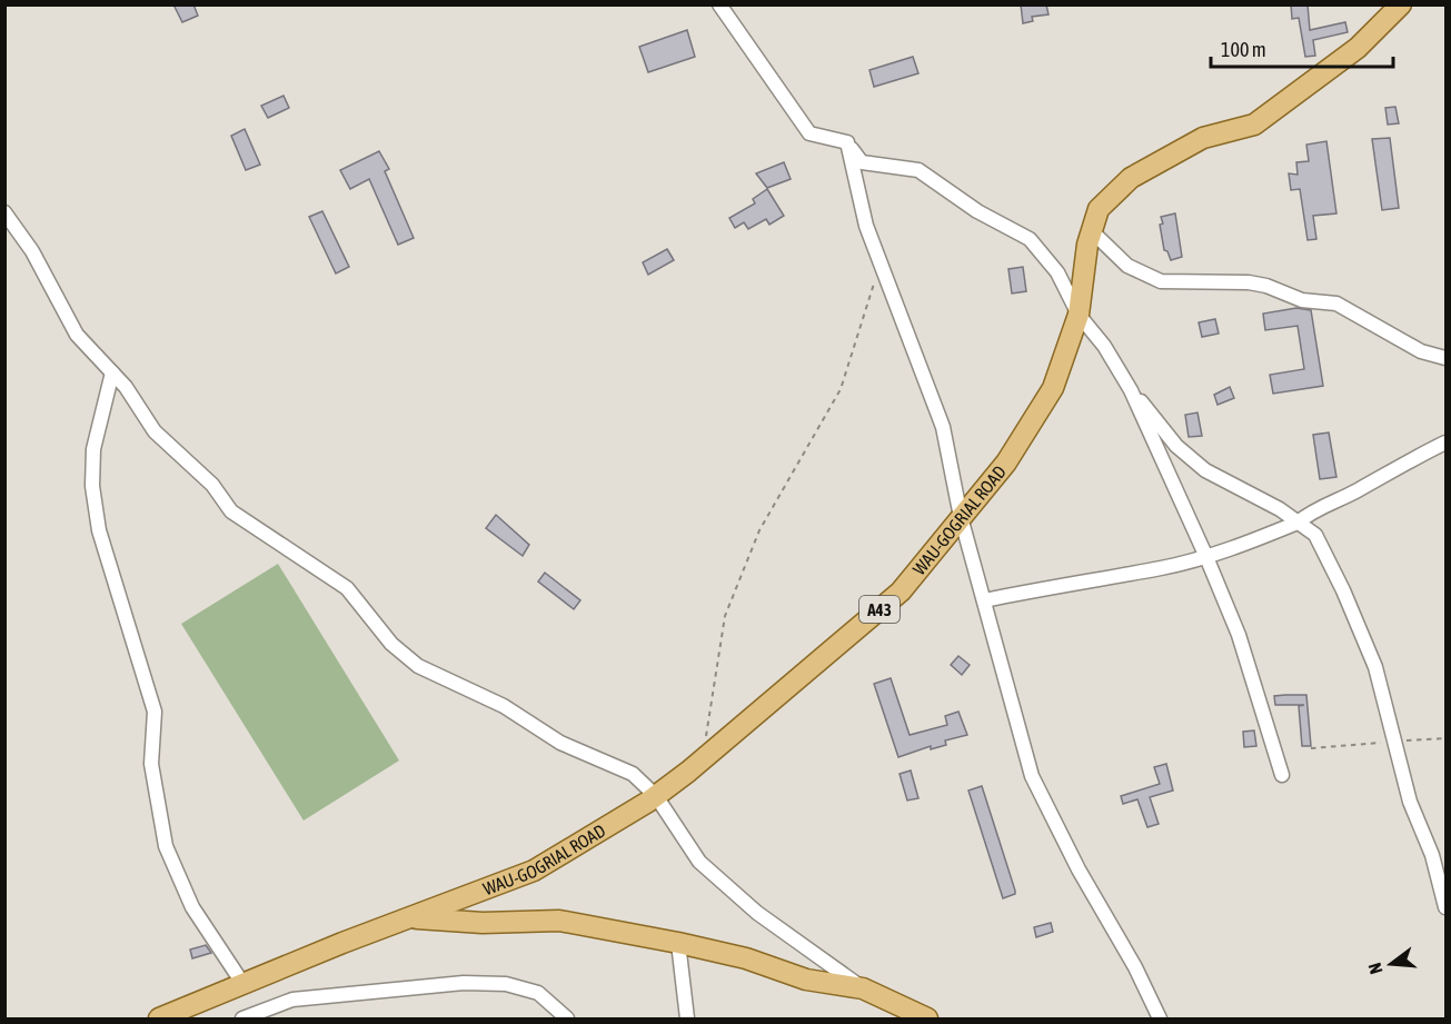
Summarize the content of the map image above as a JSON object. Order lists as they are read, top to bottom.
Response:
{
  "streets": {
    "main road": ["WAU-GOGRIAL ROAD", "A43"]
  },
  "scale_bar": "100 m",
  "north": "left"
}
